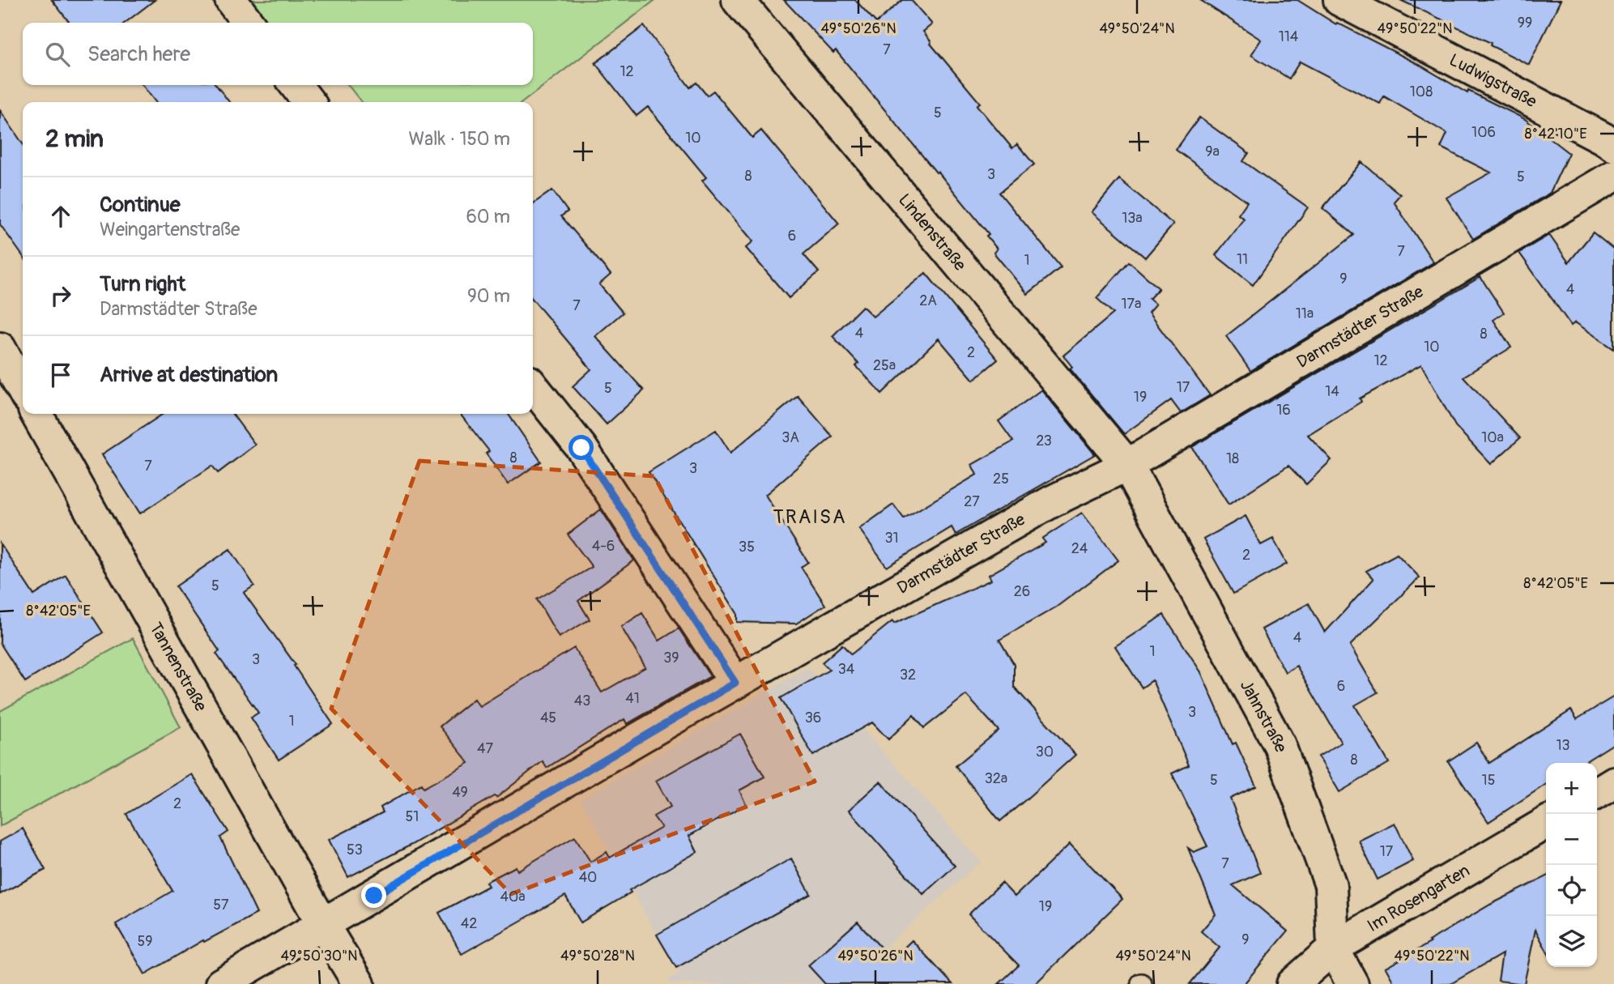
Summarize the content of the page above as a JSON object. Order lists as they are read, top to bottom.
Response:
{
  "streets": {
    "street": [
      "Ludwigstraße",
      "Lindenstraße",
      "Darmstädter Straße",
      "Tannenstraße",
      "Jahnstraße",
      "Im Rosengarten"
    ]
  },
  "crossings": [
    ["Lindenstraße", "Darmstädter Straße"],
    ["Lindenstraße", "Jahnstraße"],
    ["Darmstädter Straße", "Tannenstraße"],
    ["Darmstädter Straße", "Jahnstraße"],
    ["Jahnstraße", "Im Rosengarten"]
  ],
  "districts": ["TRAISA"],
  "house_numbers": [
    "99",
    "114",
    "7",
    "12",
    "108",
    "5",
    "106",
    "10",
    "9a",
    "3",
    "8",
    "5",
    "13a",
    "6",
    "7",
    "11",
    "1",
    "9",
    "4",
    "2A",
    "17a",
    "7",
    "11a",
    "4",
    "8",
    "10",
    "2",
    "12",
    "25a",
    "17",
    "5",
    "14",
    "19",
    "16",
    "3A",
    "10a",
    "23",
    "8",
    "18",
    "7",
    "3",
    "25",
    "27",
    "31",
    "4-6",
    "35",
    "24",
    "2",
    "5",
    "26",
    "4",
    "1",
    "39",
    "3",
    "34",
    "32",
    "6",
    "41",
    "43",
    "3",
    "45",
    "36",
    "1",
    "13",
    "47",
    "30",
    "8",
    "32a",
    "5",
    "15",
    "49",
    "2",
    "51",
    "53",
    "17",
    "7",
    "40",
    "40a",
    "57",
    "19",
    "42",
    "9",
    "59"
  ],
  "page": {
    "search": "Search here",
    "heading": ["2 min", "Walk · 150 m"],
    "list": [
      ["Continue", "Weingartenstraße", "60 m"],
      ["Turn right", "Darmstädter Straße", "90 m"],
      "Arrive at destination"
    ],
    "map_buttons": ["+", "−"]
  },
  "coordinates": [
    "49°50'26\"N",
    "49°50'24\"N",
    "49°50'22\"N",
    "8°42'10\"E",
    "8°42'05\"E",
    "49°50'30\"N",
    "49°50'28\"N"
  ]
}
